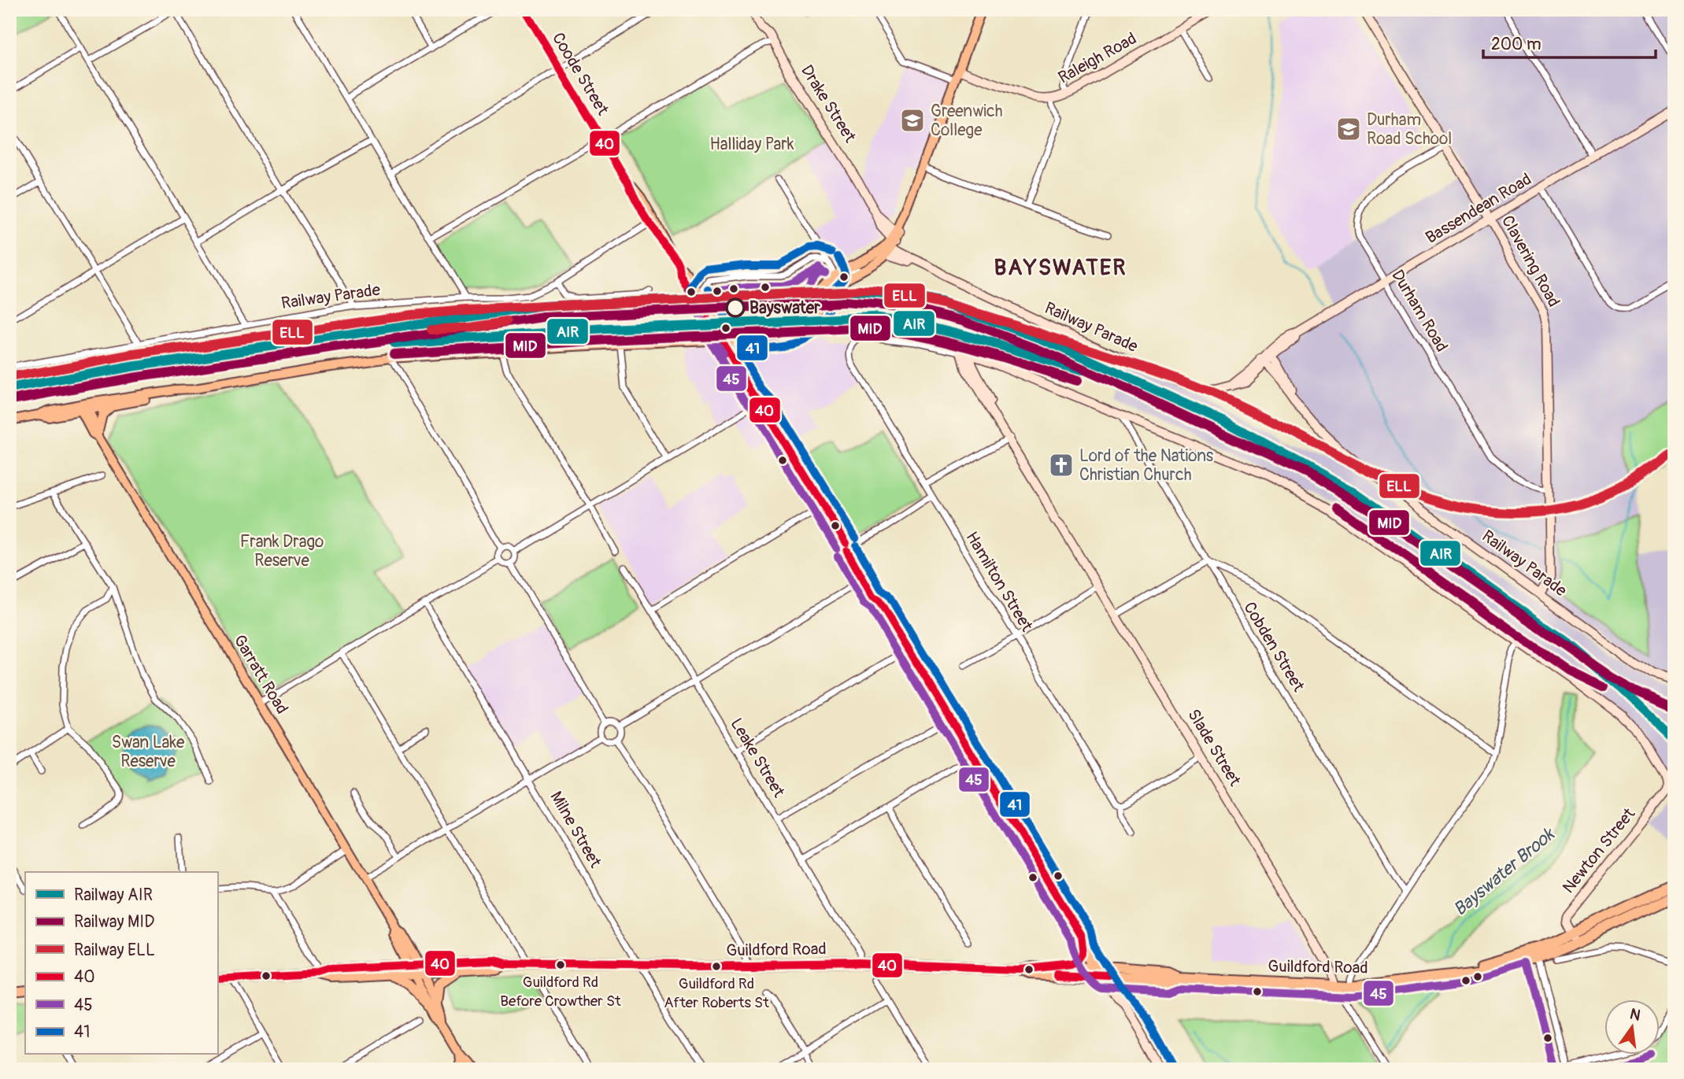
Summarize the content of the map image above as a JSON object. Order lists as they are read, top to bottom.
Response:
{
  "streets": {
    "highway": ["Guildford Road"],
    "main road": ["Coode Street", "Garratt Road"],
    "street": [
      "Raleigh Road",
      "Drake Street",
      "Bassendean Road",
      "Clavering Road",
      "Railway Parade",
      "Durham Road",
      "Hamilton Street",
      "Cobden Street",
      "Slade Street",
      "Leake Street",
      "Milne Street",
      "Newton Street"
    ]
  },
  "crossings": [
    ["Coode Street", "Railway Parade"],
    ["Drake Street", "Railway Parade"],
    ["Bassendean Road", "Clavering Road"],
    ["Bassendean Road", "Railway Parade"],
    ["Bassendean Road", "Durham Road"],
    ["Clavering Road", "Railway Parade"],
    ["Clavering Road", "Durham Road"],
    ["Hamilton Street", "Slade Street"],
    ["Garratt Road", "Guildford Road"],
    ["Slade Street", "Guildford Road"],
    ["Leake Street", "Guildford Road"],
    ["Milne Street", "Guildford Road"],
    ["Newton Street", "Guildford Road"]
  ],
  "districts": ["BAYSWATER"],
  "water": ["Bayswater Brook"],
  "parks": ["Halliday Park", "Frank Drago Reserve", "Swan Lake Reserve"],
  "places": {
    "school or university": ["Greenwich College", "Durham Road School"],
    "other": ["Bayswater", "Guildford Rd Before Crowther St", "Guildford Rd After Roberts St"],
    "church": ["Lord of the Nations Christian Church"]
  },
  "lines": [
    "transit line 40",
    "transit line 41",
    "transit line 45",
    "rail line ELL",
    "rail line AIR",
    "rail line MID"
  ],
  "legend": [
    "Railway AIR",
    "Railway MID",
    "Railway ELL",
    "40",
    "45",
    "41"
  ],
  "scale_bar": "200 m",
  "north": "top"
}
